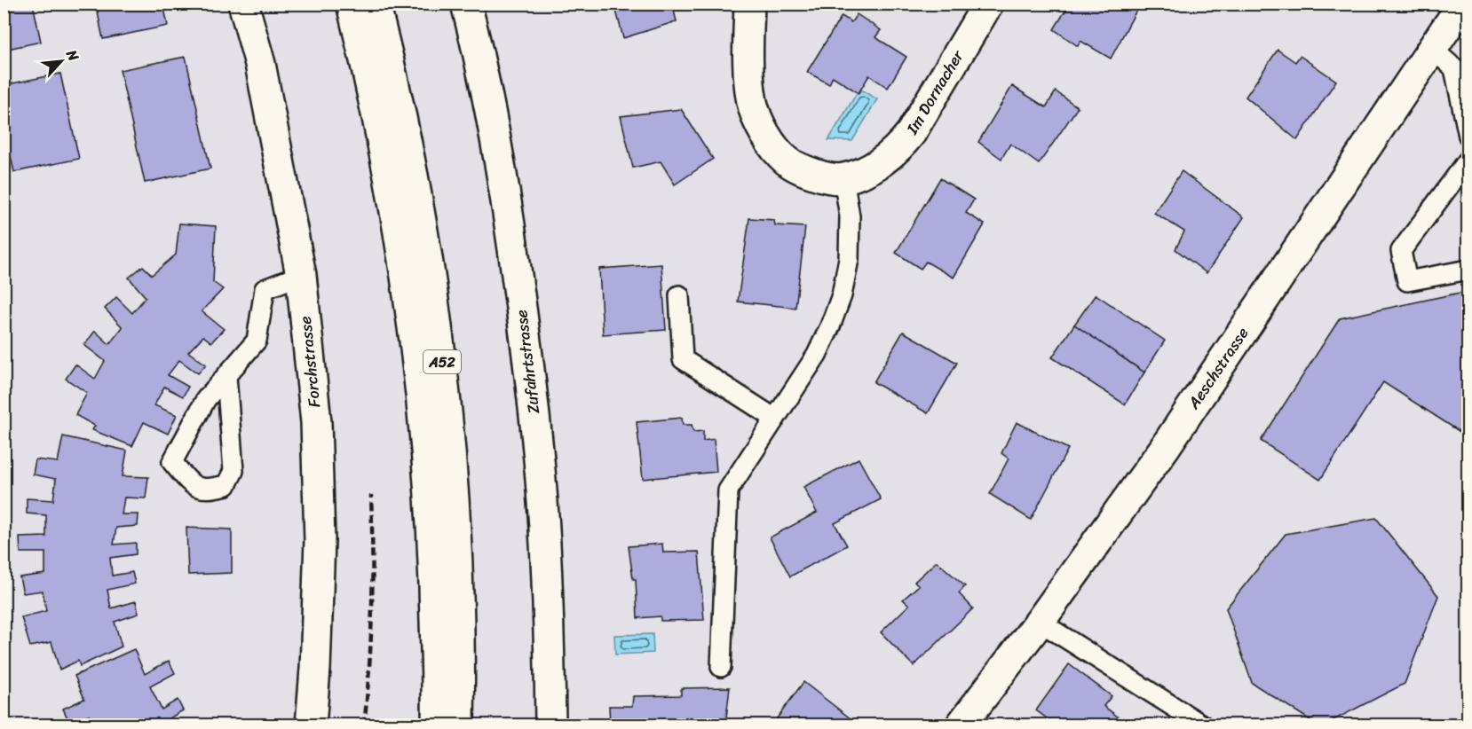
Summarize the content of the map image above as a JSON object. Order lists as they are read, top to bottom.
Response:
{
  "streets": {
    "main road": [
      "Im Dornacher",
      "Forchstrasse",
      "A52",
      "Zufahrtstrasse",
      "Aeschstrasse"
    ]
  },
  "north": "top right"
}
